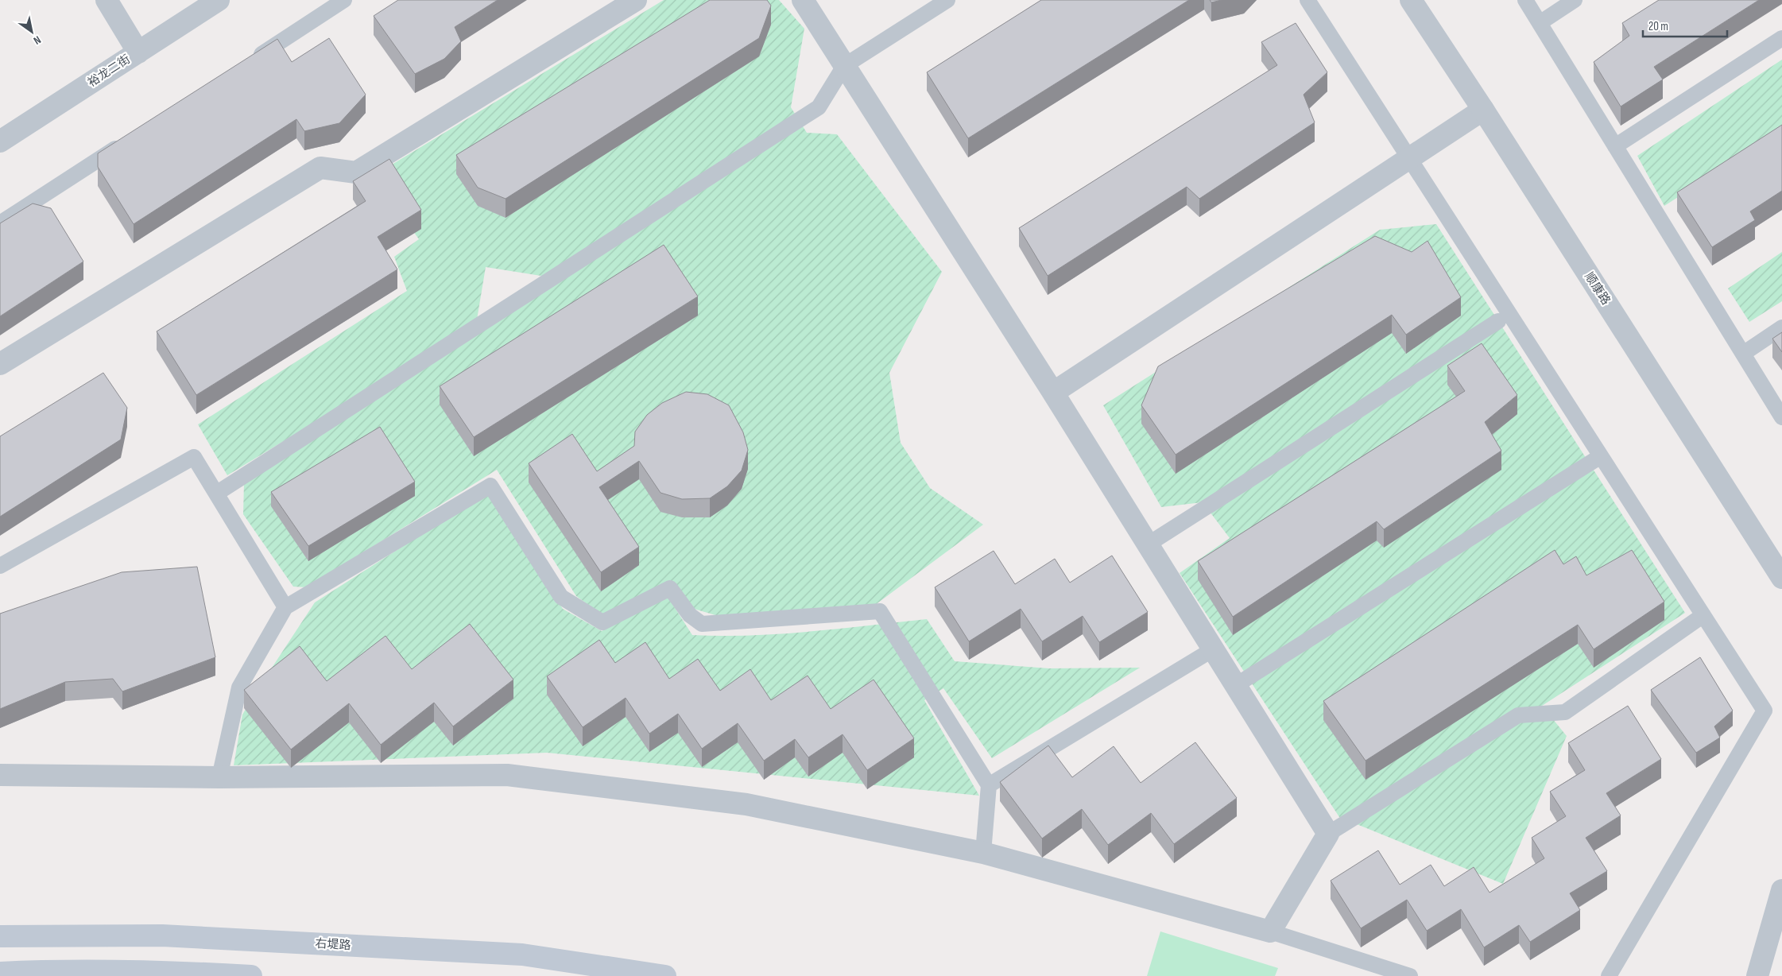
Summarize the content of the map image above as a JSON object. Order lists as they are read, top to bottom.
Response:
{
  "streets": {
    "main road": ["右堤路"],
    "street": ["裕龙二街", "顺康路"]
  },
  "scale_bar": "20 m",
  "north": "bottom right"
}
